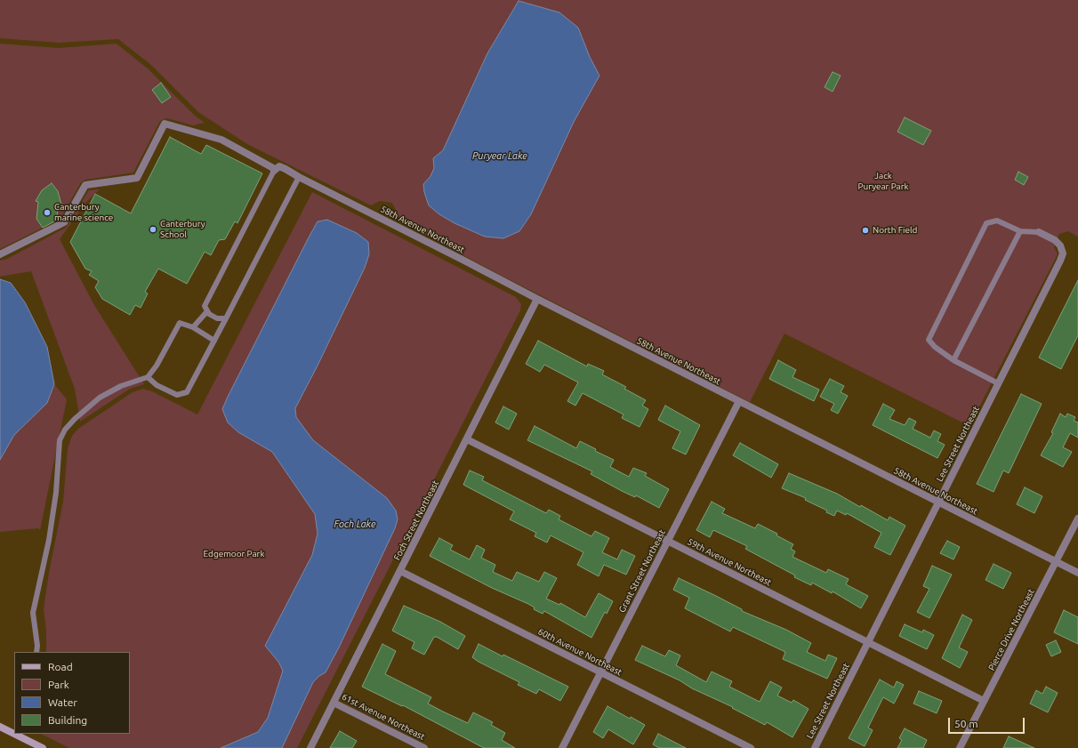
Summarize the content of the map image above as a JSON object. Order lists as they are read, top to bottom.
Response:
{
  "streets": {
    "street": [
      "58th Avenue Northeast",
      "Lee Street Northeast",
      "Foch Street Northeast",
      "59th Avenue Northeast",
      "Grant Street Northeast",
      "Pierce Drive Northeast",
      "60th Avenue Northeast",
      "61st Avenue Northeast"
    ]
  },
  "crossings": [
    ["58th Avenue Northeast", "Lee Street Northeast"],
    ["58th Avenue Northeast", "Foch Street Northeast"],
    ["58th Avenue Northeast", "Grant Street Northeast"],
    ["58th Avenue Northeast", "Pierce Drive Northeast"],
    ["Lee Street Northeast", "59th Avenue Northeast"],
    ["Foch Street Northeast", "59th Avenue Northeast"],
    ["Foch Street Northeast", "60th Avenue Northeast"],
    ["Foch Street Northeast", "61st Avenue Northeast"],
    ["59th Avenue Northeast", "Grant Street Northeast"],
    ["59th Avenue Northeast", "Pierce Drive Northeast"],
    ["Grant Street Northeast", "60th Avenue Northeast"]
  ],
  "water": ["Puryear Lake", "Foch Lake"],
  "parks": ["Jack Puryear Park", "Edgemoor Park"],
  "places": ["Canterbury marine science", "Canterbury School", "North Field"],
  "legend": [
    "Road",
    "Park",
    "Water",
    "Building"
  ],
  "scale_bar": "50 m"
}
